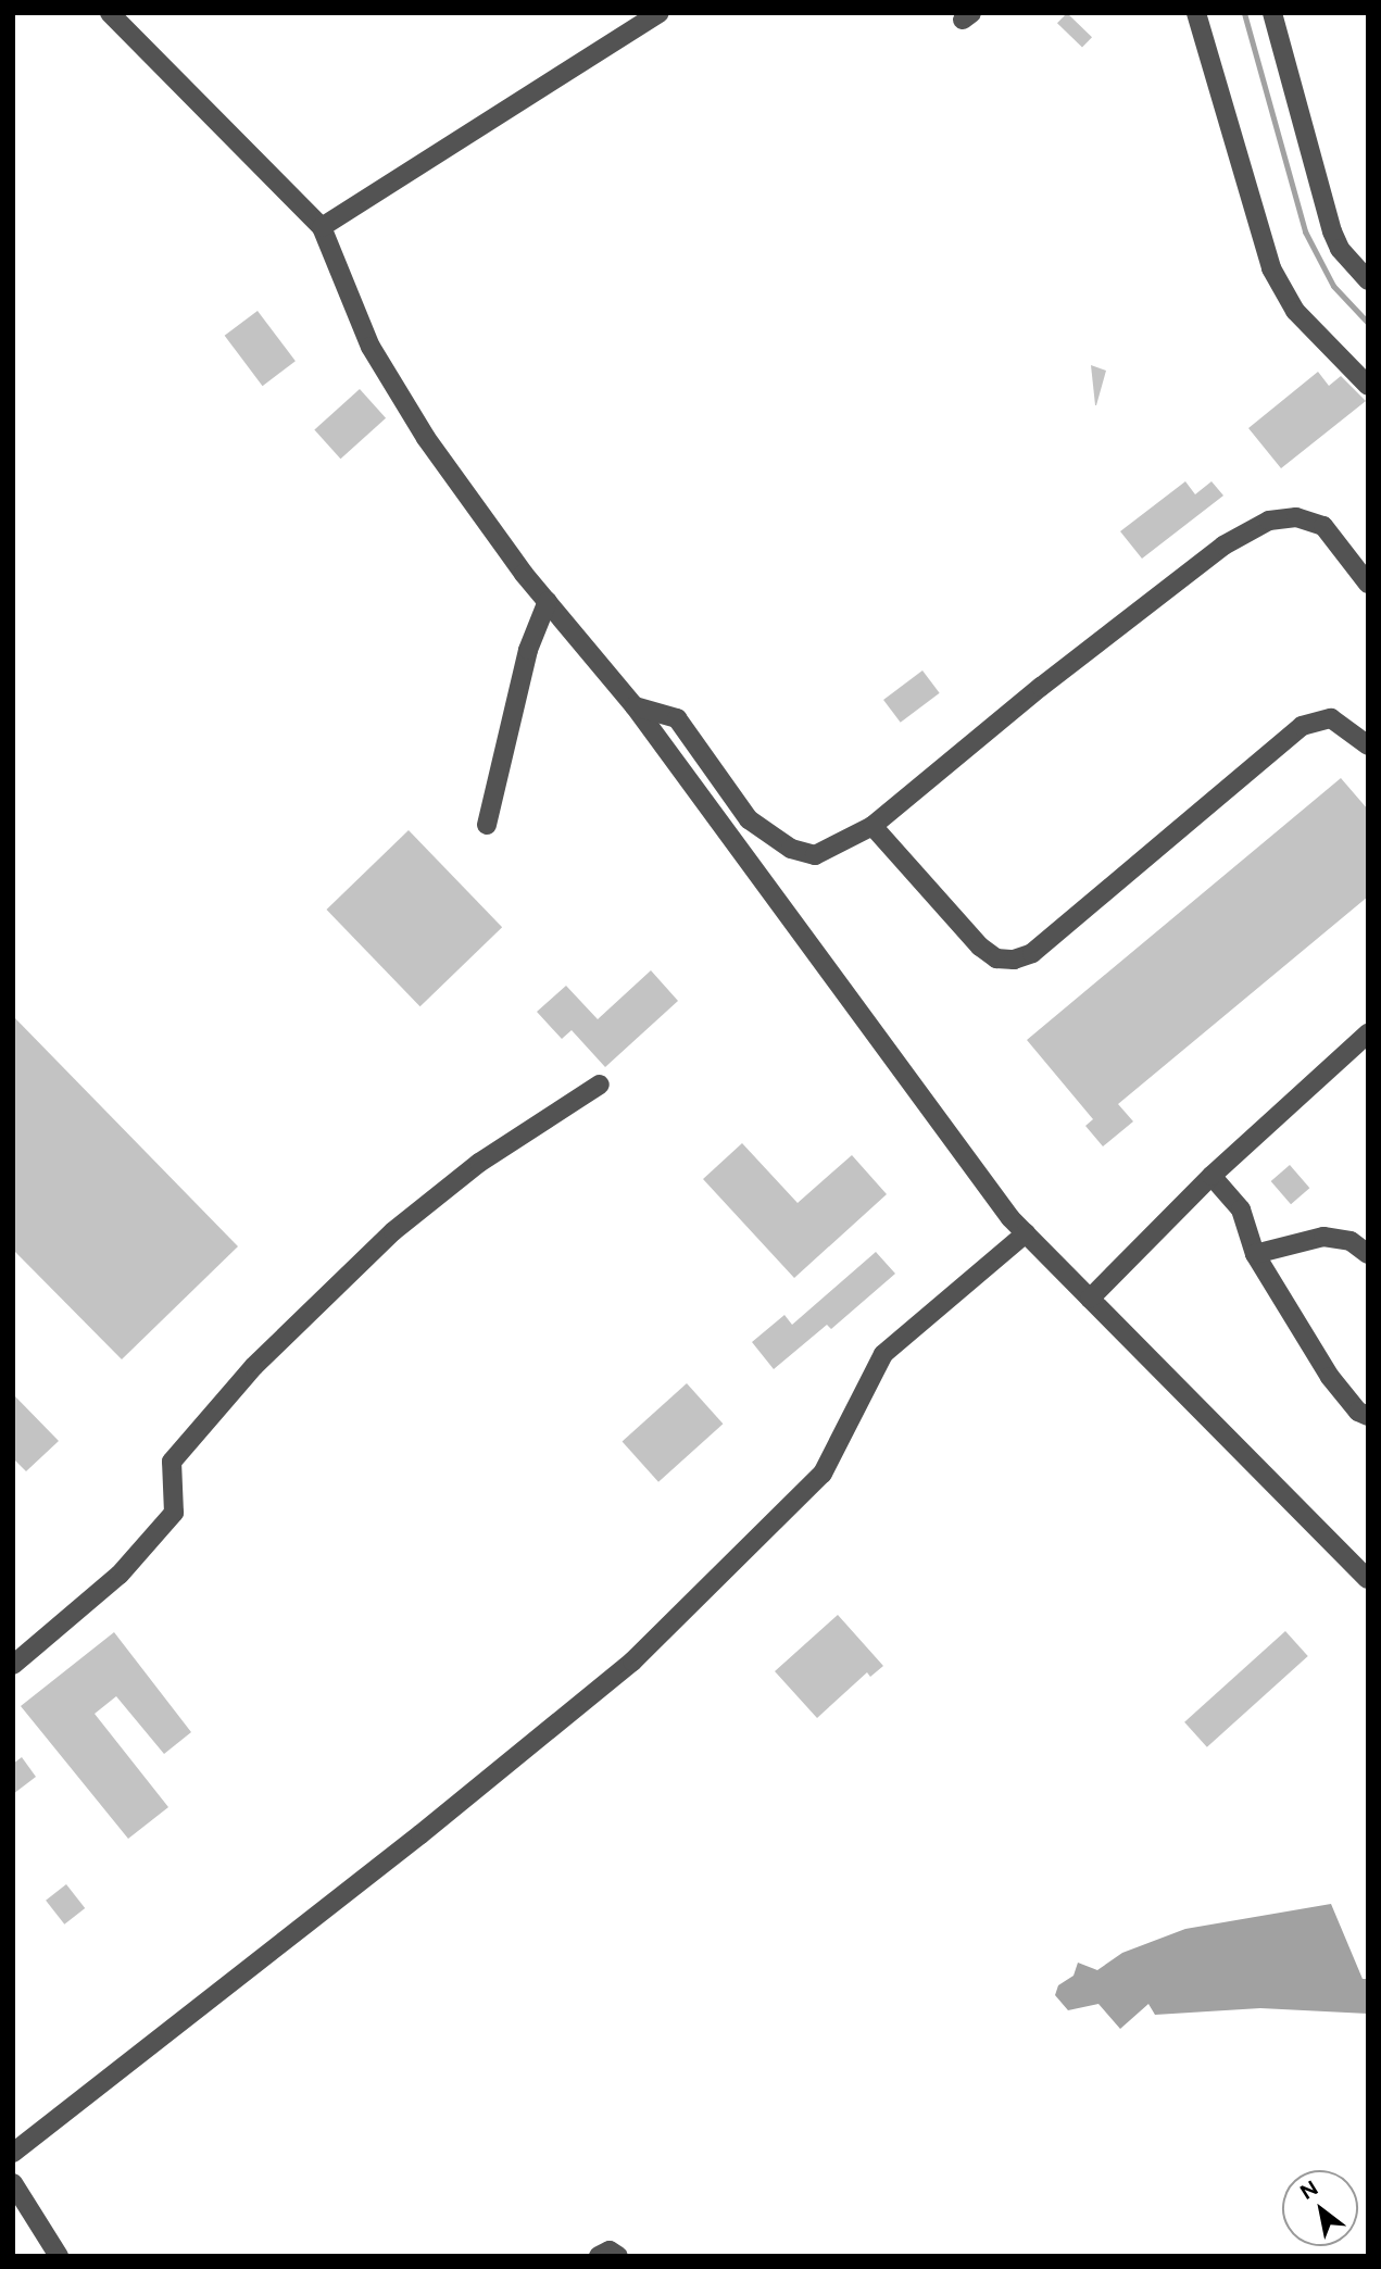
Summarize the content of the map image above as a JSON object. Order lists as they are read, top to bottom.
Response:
{
  "north": "top left"
}
